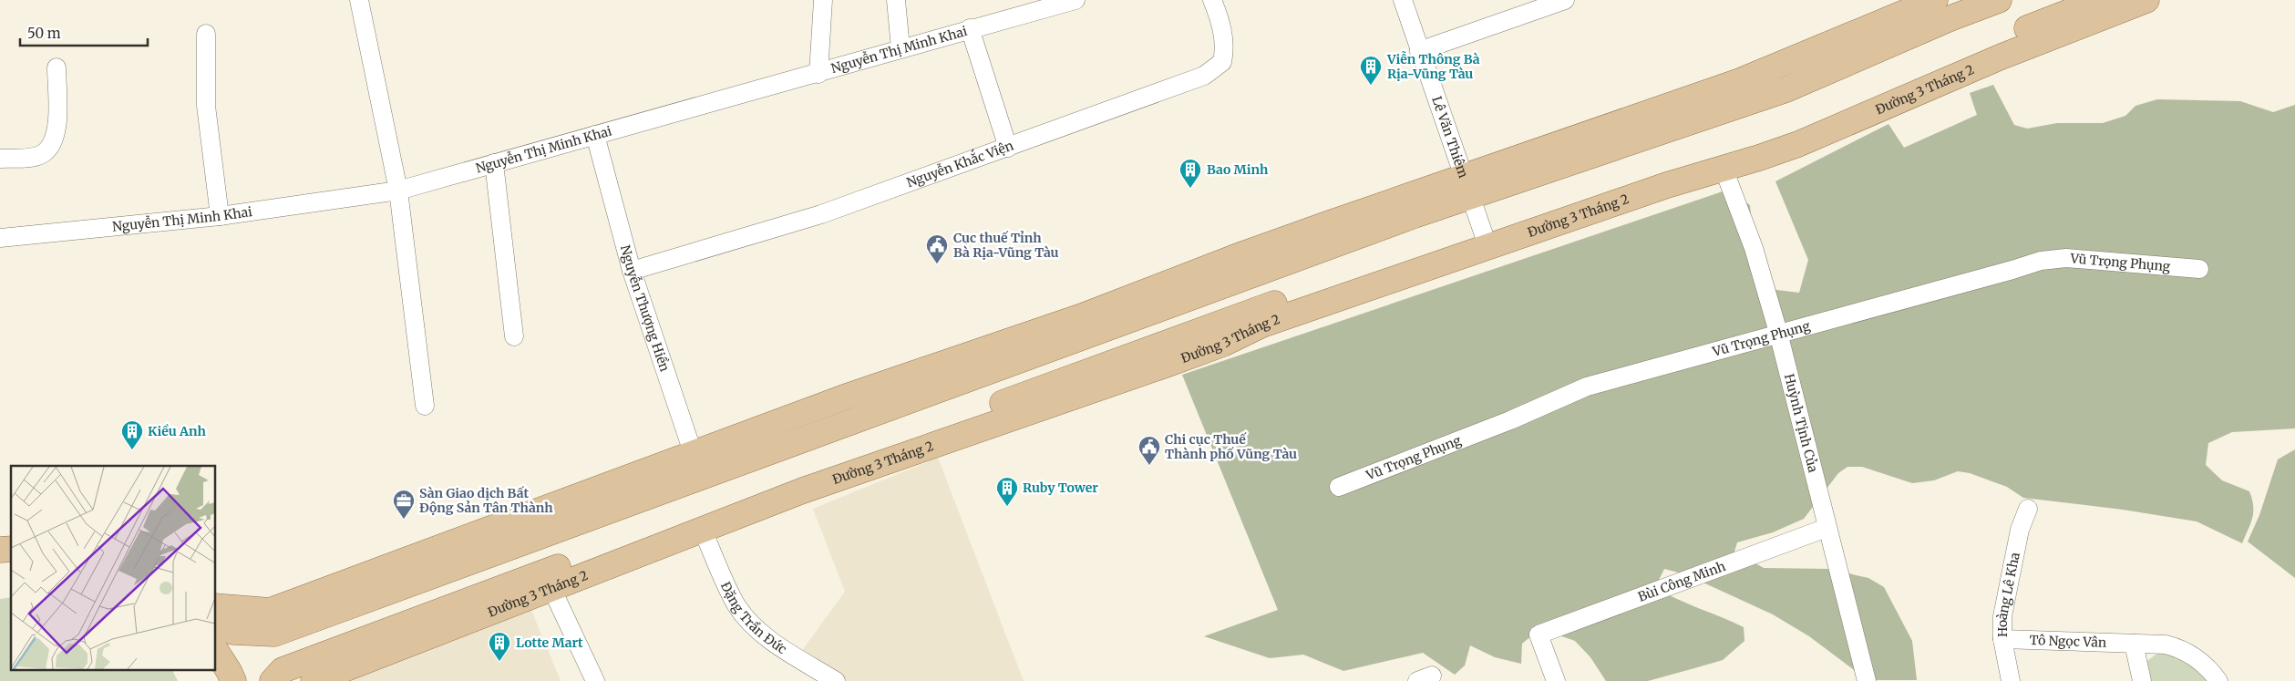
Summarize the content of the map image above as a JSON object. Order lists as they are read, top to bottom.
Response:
{
  "streets": {
    "main road": ["Đường 3 Tháng 2"],
    "street": [
      "Nguyễn Thị Minh Khai",
      "Lê Văn Thiêm",
      "Nguyễn Khắc Viện",
      "Vũ Trọng Phụng",
      "Nguyễn Thượng Hiền",
      "Huỳnh Tịnh Của",
      "Bùi Công Minh",
      "Hoàng Lê Kha",
      "Đặng Trần Đức",
      "Tô Ngọc Vân"
    ]
  },
  "crossings": [
    ["Nguyễn Thị Minh Khai", "Nguyễn Thượng Hiền"],
    ["Đường 3 Tháng 2", "Lê Văn Thiêm"],
    ["Đường 3 Tháng 2", "Huỳnh Tịnh Của"],
    ["Đường 3 Tháng 2", "Đặng Trần Đức"],
    ["Nguyễn Khắc Viện", "Nguyễn Thượng Hiền"],
    ["Vũ Trọng Phụng", "Huỳnh Tịnh Của"],
    ["Huỳnh Tịnh Của", "Bùi Công Minh"],
    ["Hoàng Lê Kha", "Tô Ngọc Vân"]
  ],
  "places": {
    "building": [
      "Viễn Thông Bà Rịa-Vũng Tàu",
      "Bao Minh",
      "Kiều Anh",
      "Ruby Tower",
      "Lotte Mart"
    ],
    "public building": ["Cục thuế Tỉnh Bà Rịa-Vũng Tàu", "Chi cục Thuế Thành phố Vũng Tàu"],
    "office": ["Sàn Giao dịch Bất Động Sản Tân Thành"]
  },
  "scale_bar": "50 m"
}
